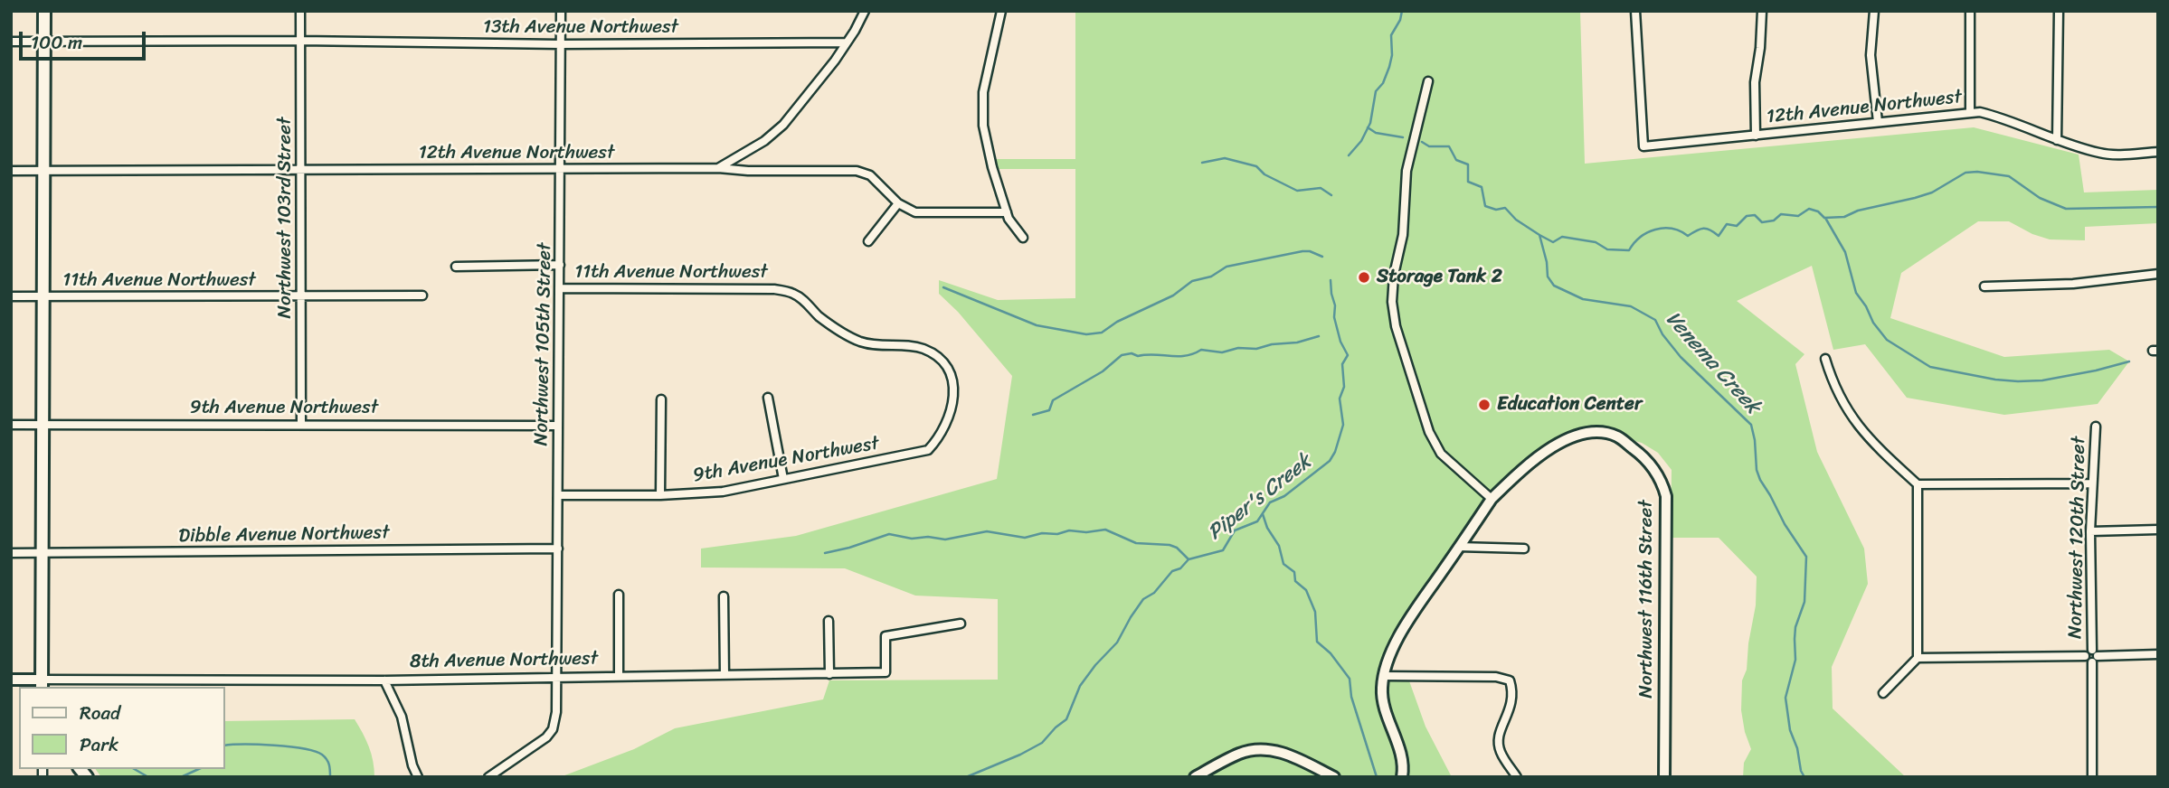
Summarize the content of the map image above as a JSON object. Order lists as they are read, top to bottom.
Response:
{
  "streets": {
    "street": [
      "13th Avenue Northwest",
      "12th Avenue Northwest",
      "Northwest 103rd Street",
      "11th Avenue Northwest",
      "Northwest 105th Street",
      "9th Avenue Northwest",
      "Dibble Avenue Northwest",
      "Northwest 120th Street",
      "Northwest 116th Street",
      "8th Avenue Northwest"
    ]
  },
  "crossings": [
    ["13th Avenue Northwest", "Northwest 103rd Street"],
    ["13th Avenue Northwest", "Northwest 105th Street"],
    ["12th Avenue Northwest", "Northwest 103rd Street"],
    ["12th Avenue Northwest", "Northwest 105th Street"],
    ["Northwest 103rd Street", "11th Avenue Northwest"],
    ["Northwest 103rd Street", "9th Avenue Northwest"],
    ["11th Avenue Northwest", "Northwest 105th Street"],
    ["11th Avenue Northwest", "9th Avenue Northwest"],
    ["Northwest 105th Street", "9th Avenue Northwest"],
    ["Northwest 105th Street", "Dibble Avenue Northwest"],
    ["Northwest 105th Street", "8th Avenue Northwest"]
  ],
  "water": ["Venema Creek", "Piper's Creek"],
  "places": ["Storage Tank 2", "Education Center"],
  "legend": ["Road", "Park"],
  "scale_bar": "100 m"
}
